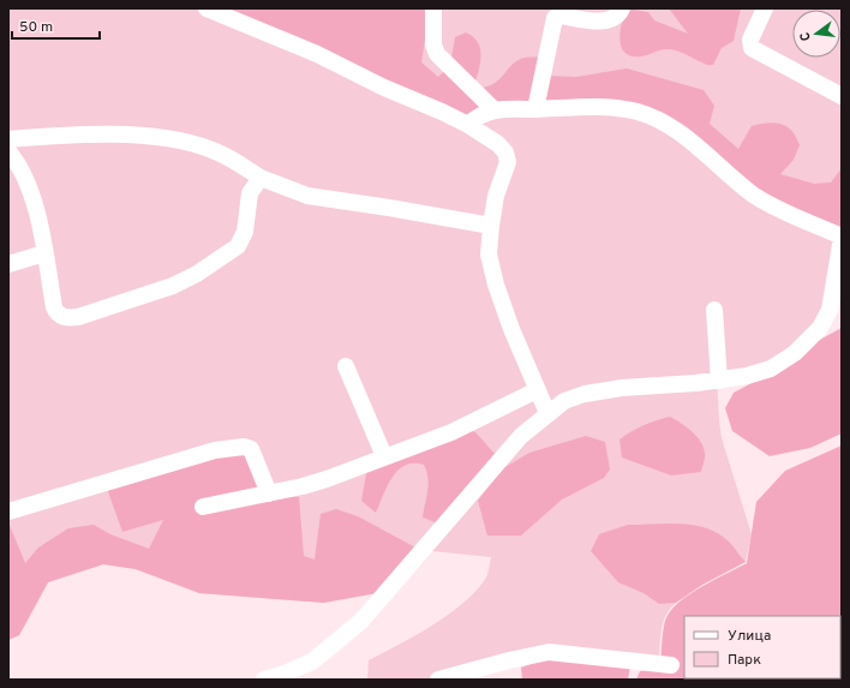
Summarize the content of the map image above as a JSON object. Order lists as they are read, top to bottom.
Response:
{
  "legend": ["Улица", "Парк"],
  "scale_bar": "50 m",
  "north": "left"
}
